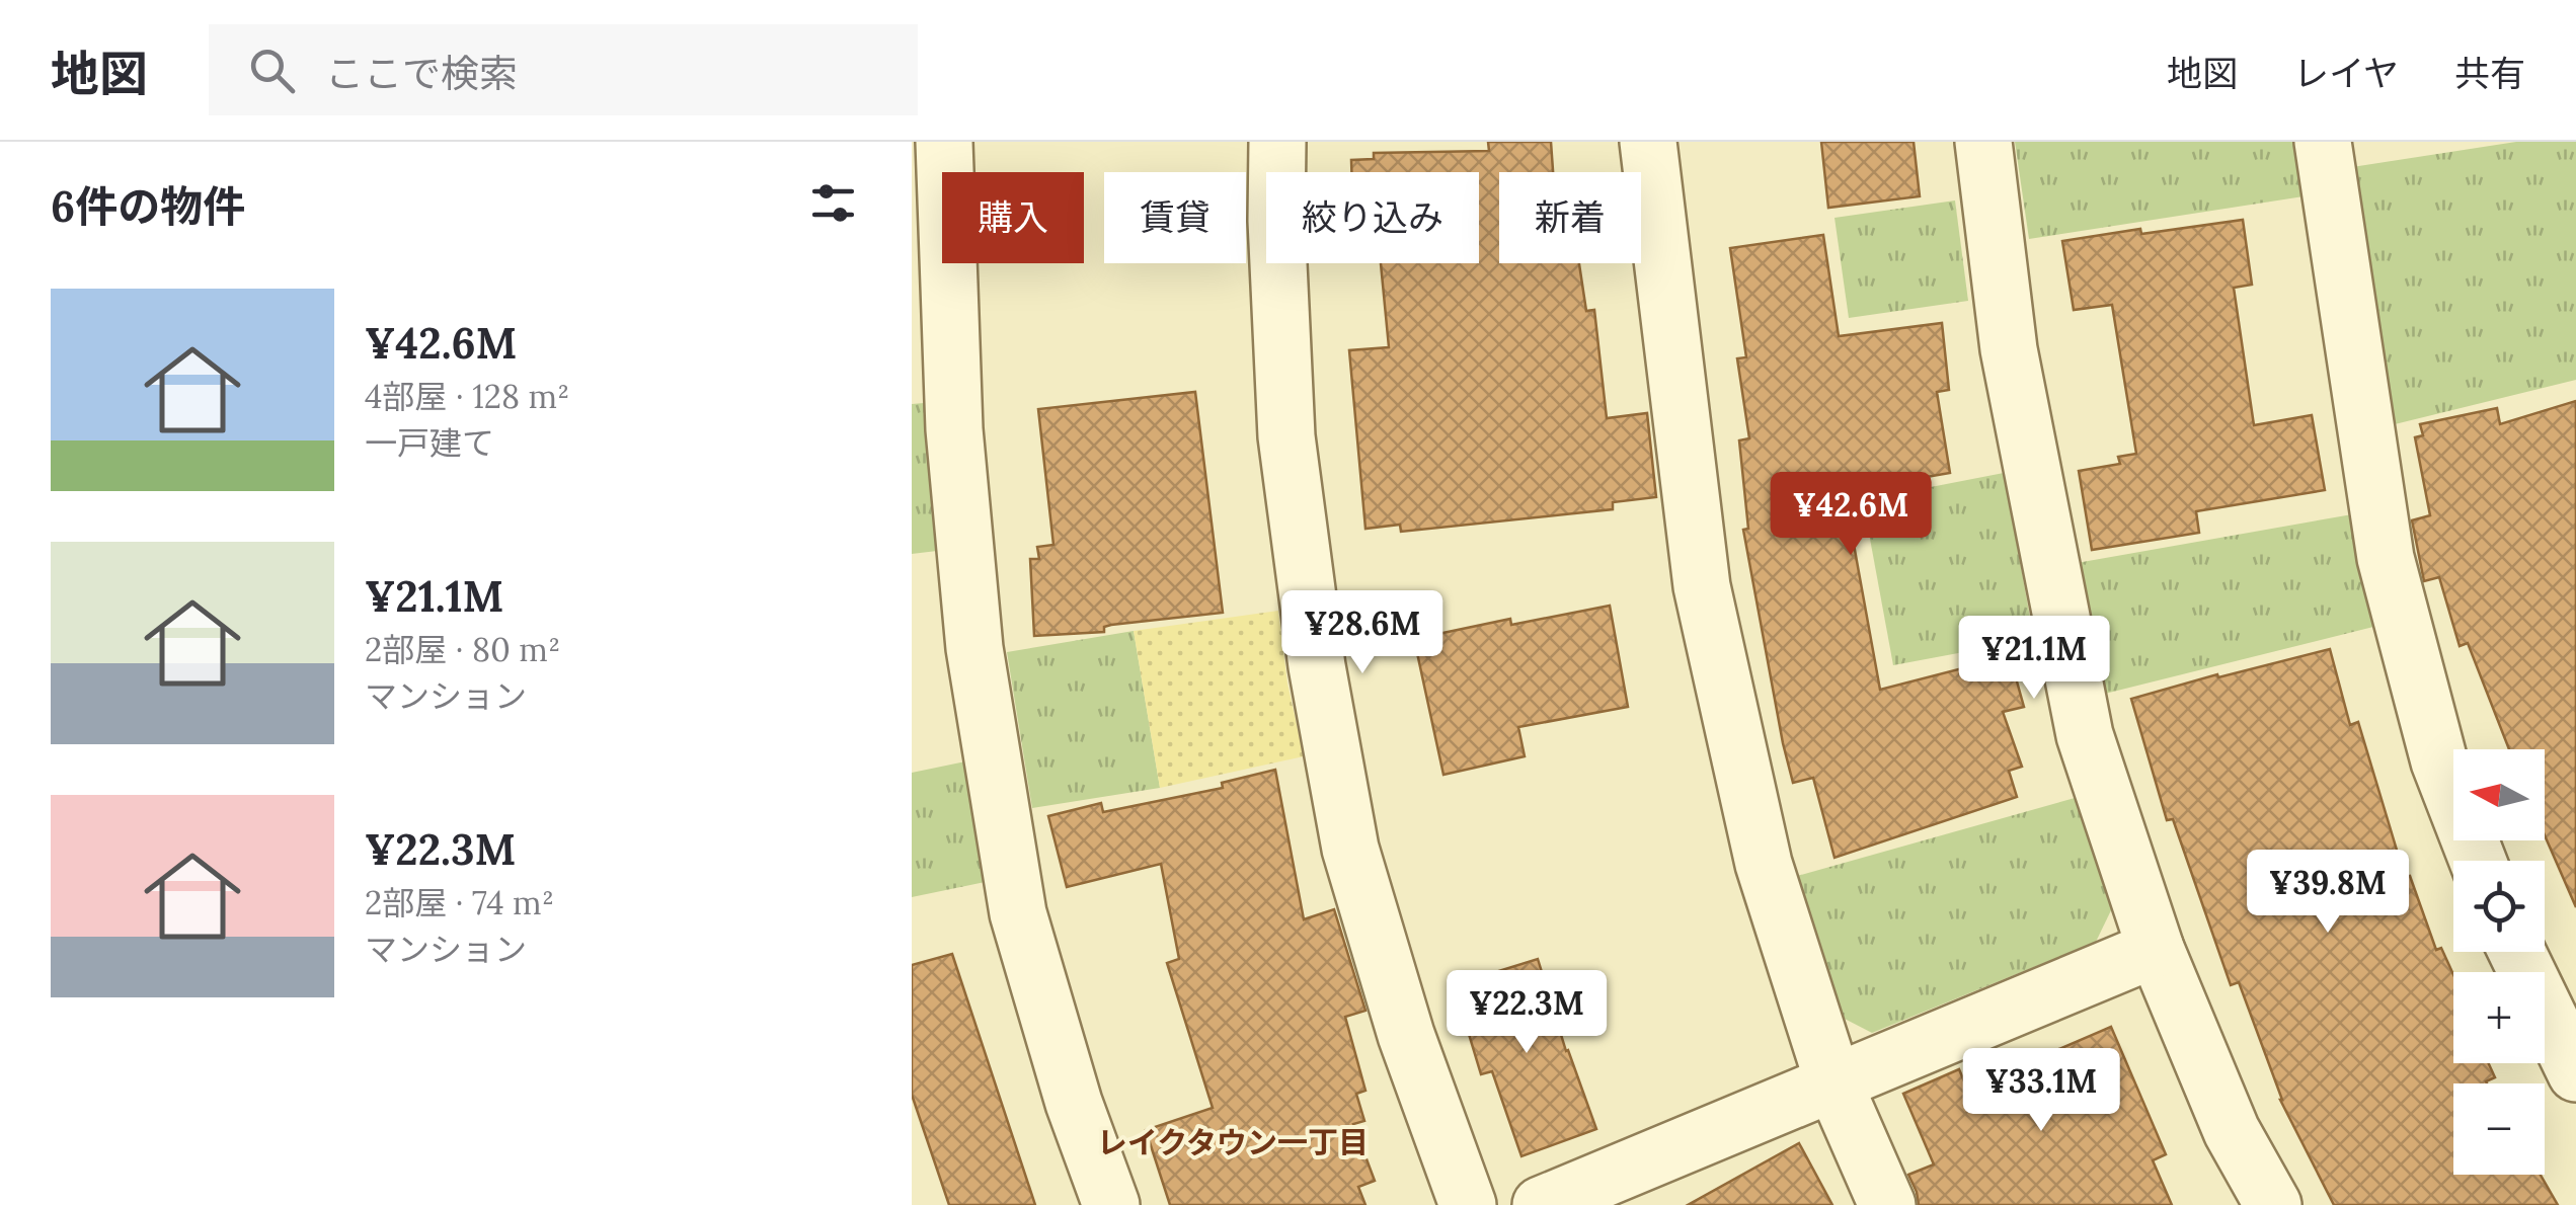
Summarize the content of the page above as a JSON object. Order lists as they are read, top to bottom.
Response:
{
  "districts": ["レイクタウン一丁目"],
  "north": "left",
  "page": {
    "header": "地図",
    "search": "ここで検索",
    "nav": ["地図", "レイヤ", "共有"],
    "heading": "6件の物件",
    "chip": [
      "購入",
      "賃貸",
      "絞り込み",
      "新着"
    ],
    "list": [
      {
        "name": "¥42.6M",
        "note": "4部屋 · 128 m² · 一戸建て"
      },
      {
        "name": "¥21.1M",
        "note": "2部屋 · 80 m² · マンション"
      },
      {
        "name": "¥22.3M",
        "note": "2部屋 · 74 m² · マンション"
      }
    ],
    "price": [
      "¥42.6M",
      "¥28.6M",
      "¥21.1M",
      "¥39.8M",
      "¥22.3M",
      "¥33.1M"
    ],
    "map_buttons": ["+", "−"]
  }
}
